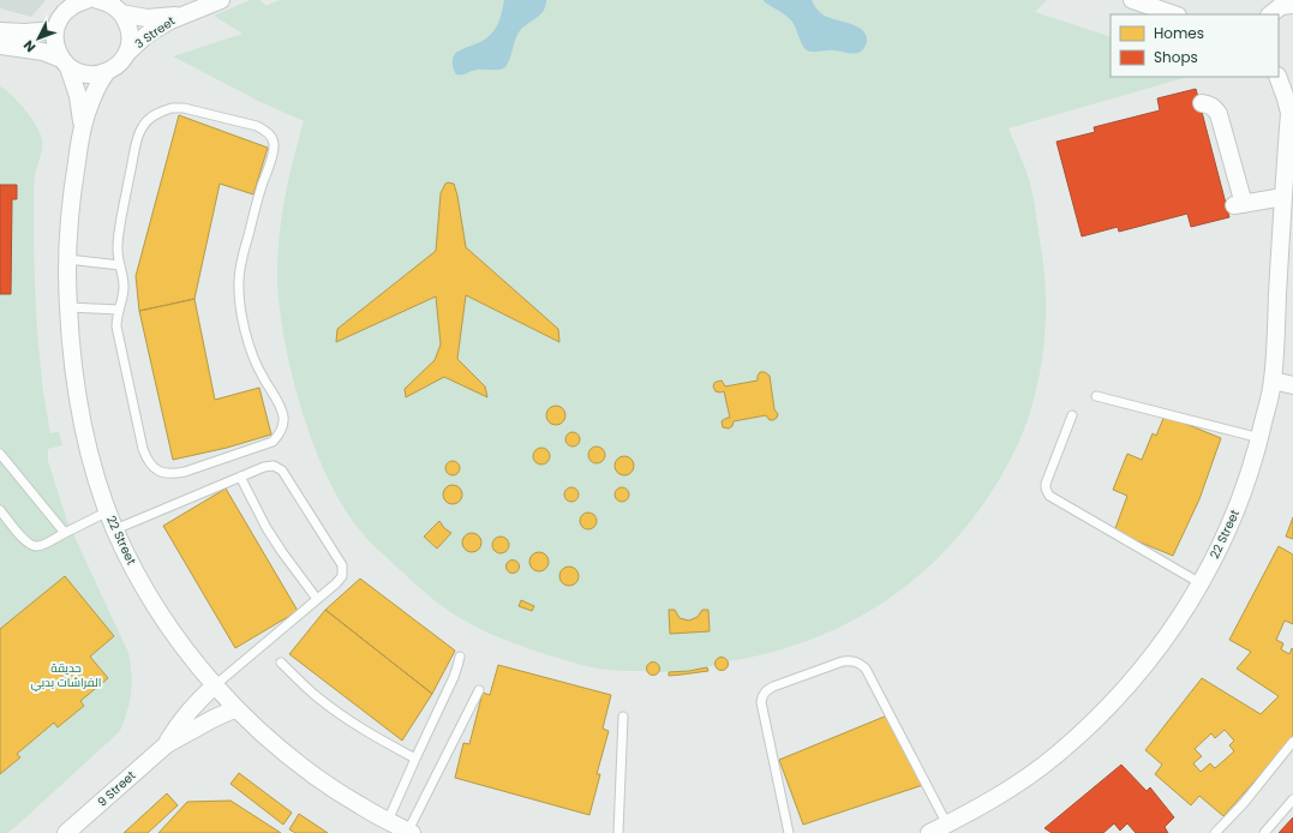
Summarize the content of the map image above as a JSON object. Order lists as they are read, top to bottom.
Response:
{
  "streets": {
    "street": ["3 Street", "22 Street", "9 Street"]
  },
  "crossings": [
    ["3 Street", "22 Street"],
    ["22 Street", "9 Street"]
  ],
  "parks": ["حديقة الفراشات بدبي"],
  "legend": ["Homes", "Shops"],
  "north": "bottom left"
}
